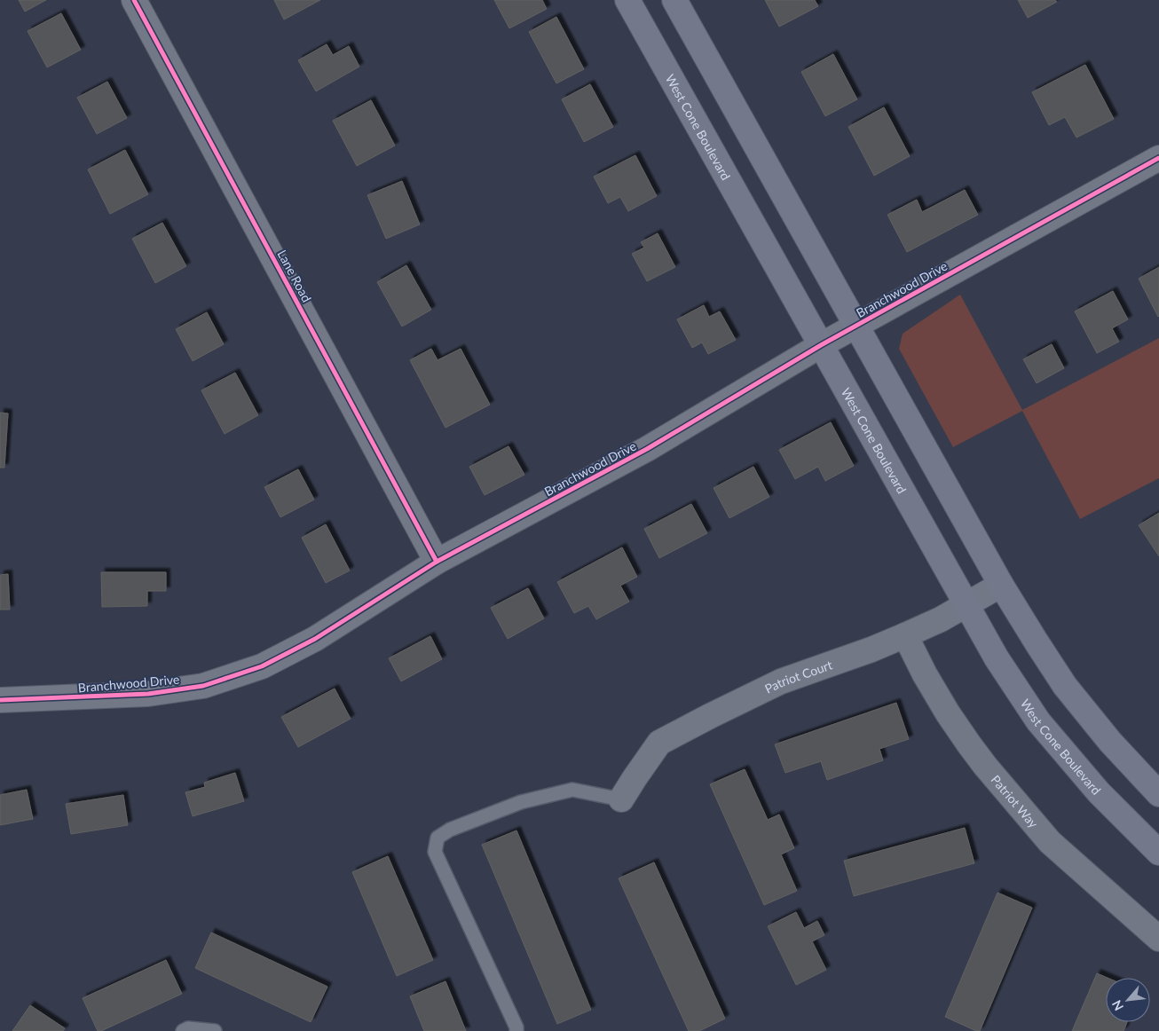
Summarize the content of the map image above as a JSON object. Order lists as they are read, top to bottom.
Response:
{
  "streets": {
    "main road": ["West Cone Boulevard"],
    "street": [
      "Lane Road",
      "Branchwood Drive",
      "Patriot Court",
      "Patriot Way"
    ]
  },
  "crossings": [
    ["West Cone Boulevard", "Branchwood Drive"],
    ["West Cone Boulevard", "Patriot Court"],
    ["Lane Road", "Branchwood Drive"],
    ["Patriot Court", "Patriot Way"]
  ],
  "north": "bottom left"
}
